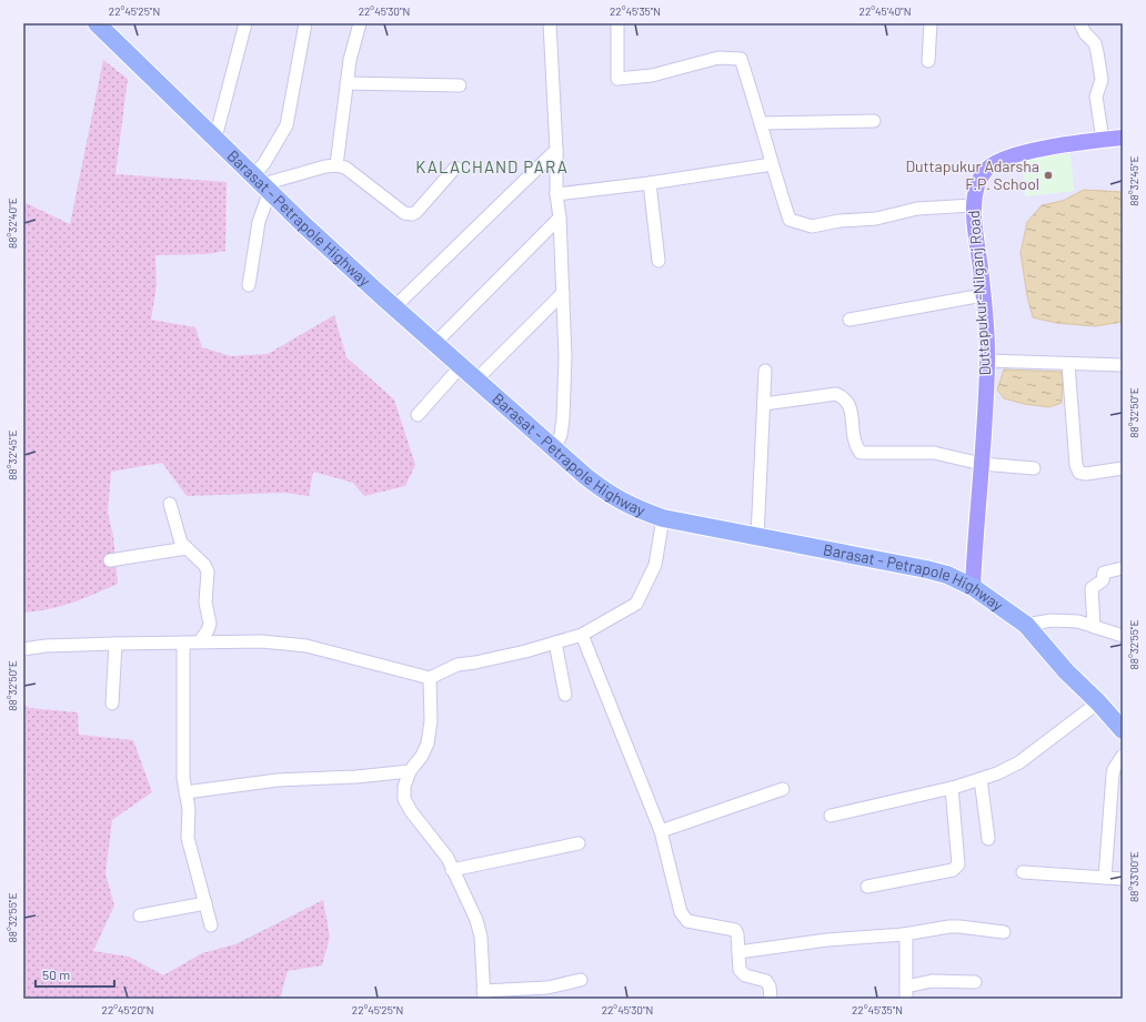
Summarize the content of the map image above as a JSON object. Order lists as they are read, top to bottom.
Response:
{
  "streets": {
    "highway": ["Barasat - Petrapole Highway"],
    "main road": ["Duttapukur-Nilganj Road"]
  },
  "crossings": [
    ["Barasat - Petrapole Highway", "Duttapukur-Nilganj Road"]
  ],
  "districts": ["KALACHAND PARA"],
  "places": ["Duttapukur Adarsha F.P. School"],
  "scale_bar": "50 m",
  "coordinates": [
    "22°45'25\"N",
    "22°45'30\"N",
    "22°45'35\"N",
    "22°45'40\"N",
    "88°32'45\"E",
    "88°32'40\"E",
    "88°32'50\"E",
    "88°32'55\"E",
    "88°33'00\"E",
    "22°45'20\"N"
  ]
}
